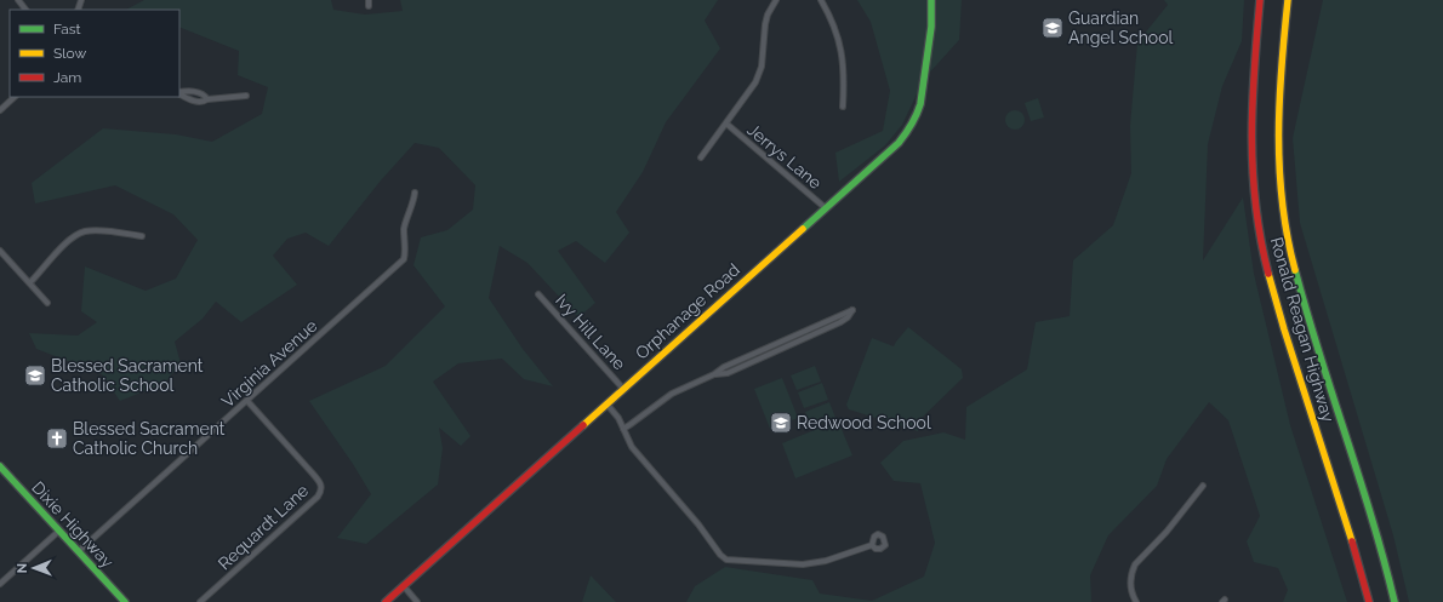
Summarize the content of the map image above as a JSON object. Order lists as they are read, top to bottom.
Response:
{
  "streets": {
    "main road": ["Orphanage Road", "Ronald Reagan Highway", "Dixie Highway"],
    "street": [
      "Jerrys Lane",
      "Ivy Hill Lane",
      "Virginia Avenue",
      "Requardt Lane"
    ]
  },
  "crossings": [
    ["Jerrys Lane", "Orphanage Road"],
    ["Orphanage Road", "Ivy Hill Lane"],
    ["Virginia Avenue", "Dixie Highway"],
    ["Virginia Avenue", "Requardt Lane"]
  ],
  "places": {
    "school or university": ["Guardian Angel School", "Blessed Sacrament Catholic School", "Redwood School"],
    "church": ["Blessed Sacrament Catholic Church"]
  },
  "legend": ["Fast", "Slow", "Jam"],
  "north": "left"
}
